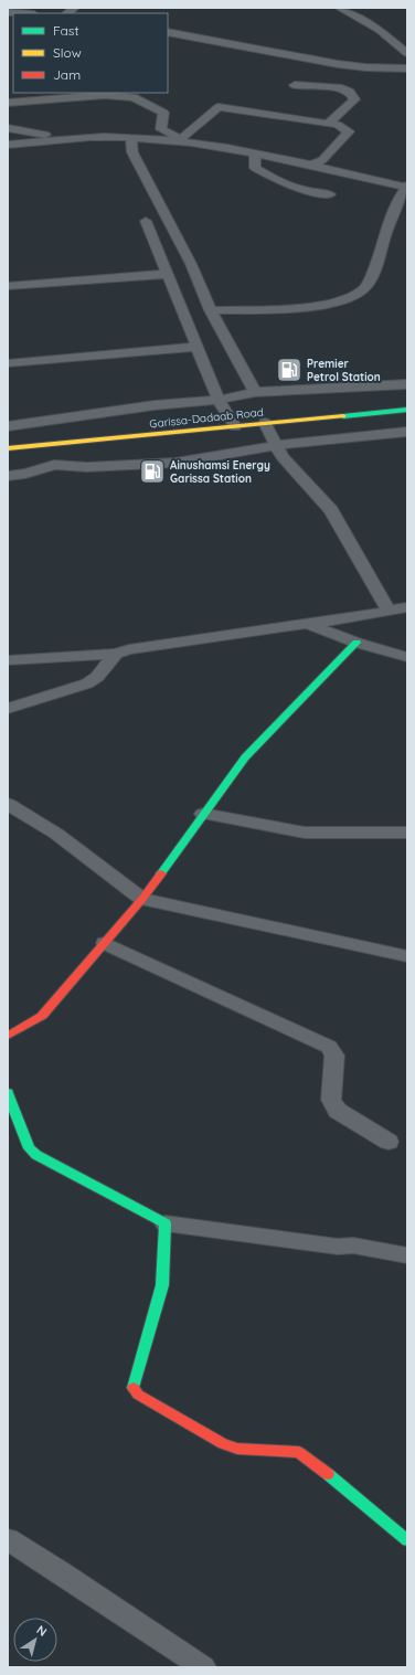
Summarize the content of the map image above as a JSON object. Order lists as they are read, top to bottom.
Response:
{
  "streets": {
    "main road": ["Garissa-Dadaab Road"]
  },
  "places": {
    "fuel station": ["Premier Petrol Station", "Ainushamsi Energy Garissa Station"]
  },
  "legend": ["Fast", "Slow", "Jam"],
  "north": "top right"
}
